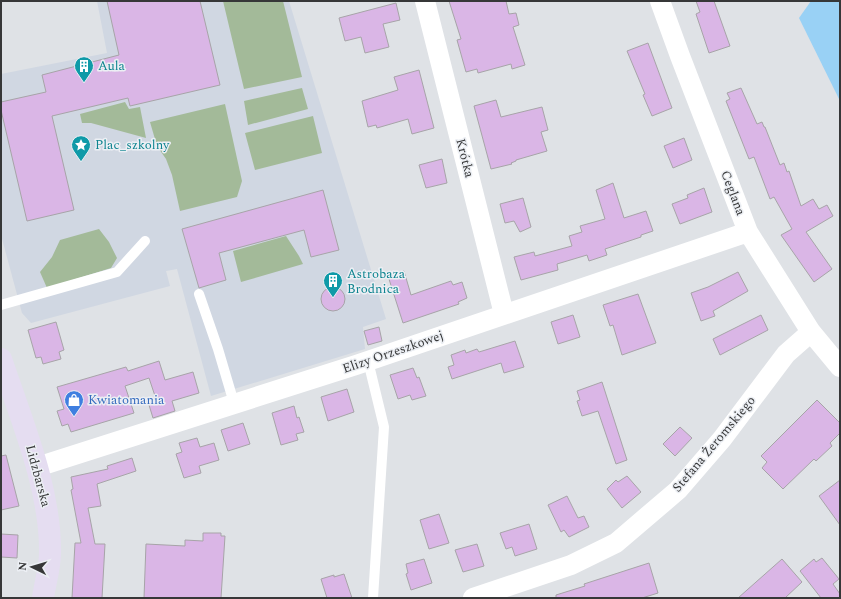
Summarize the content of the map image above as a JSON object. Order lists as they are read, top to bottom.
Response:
{
  "streets": {
    "main road": ["Lidzbarska"],
    "street": [
      "Krótka",
      "Ceglana",
      "Elizy Orzeszkowej",
      "Stefana Żeromskiego"
    ]
  },
  "crossings": [
    ["Krótka", "Elizy Orzeszkowej"],
    ["Ceglana", "Elizy Orzeszkowej"],
    ["Ceglana", "Stefana Żeromskiego"],
    ["Elizy Orzeszkowej", "Lidzbarska"]
  ],
  "places": {
    "building": ["Aula", "Astrobaza Brodnica"],
    "place": ["Plac_szkolny"],
    "shop": ["Kwiatomania"]
  },
  "north": "left"
}
